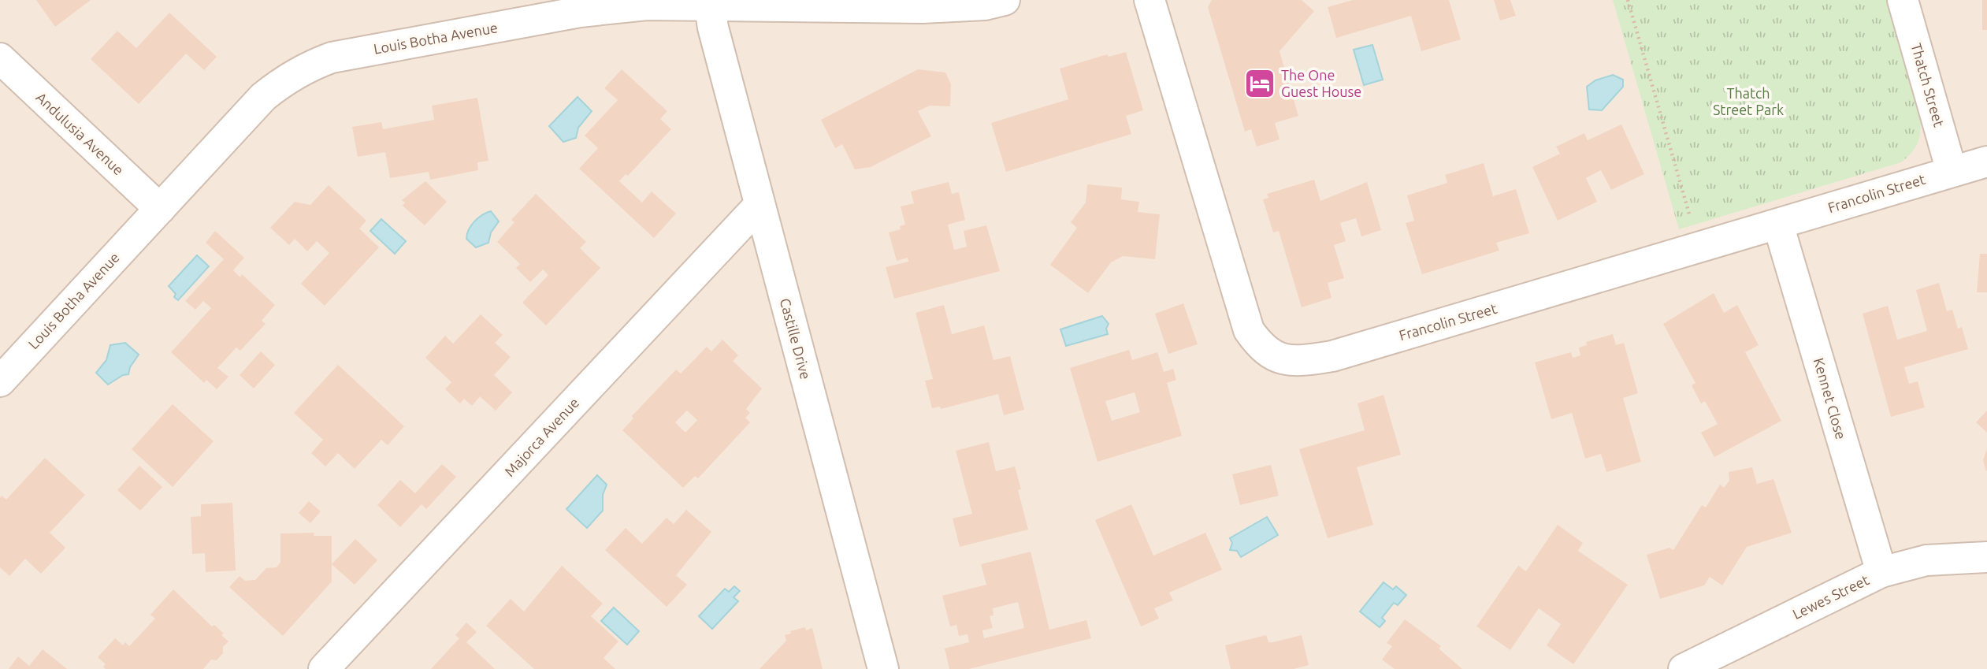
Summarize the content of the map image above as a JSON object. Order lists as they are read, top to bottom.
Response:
{
  "streets": {
    "street": [
      "Louis Botha Avenue",
      "Thatch Street",
      "Andulusia Avenue",
      "Francolin Street",
      "Castille Drive",
      "Kennet Close",
      "Majorca Avenue",
      "Lewes Street"
    ]
  },
  "crossings": [
    ["Louis Botha Avenue", "Andulusia Avenue"],
    ["Louis Botha Avenue", "Castille Drive"],
    ["Thatch Street", "Francolin Street"],
    ["Francolin Street", "Kennet Close"],
    ["Castille Drive", "Majorca Avenue"],
    ["Kennet Close", "Lewes Street"]
  ],
  "parks": ["Thatch Street Park"],
  "places": {
    "hotel": ["The One Guest House"]
  }
}
